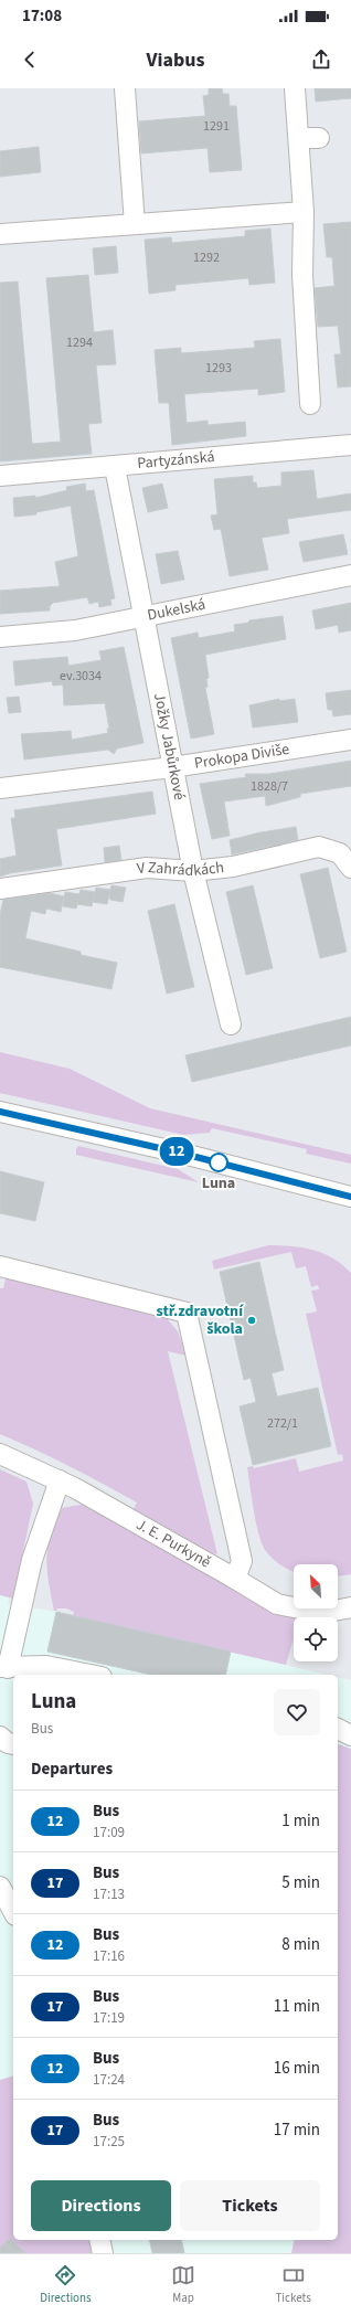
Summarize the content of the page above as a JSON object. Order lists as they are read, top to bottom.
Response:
{
  "streets": {
    "street": [
      "Partyzánská",
      "Dukelská",
      "Jožky Jabůrkové",
      "Prokopa Diviše",
      "V Zahrádkách",
      "J. E. Purkyně"
    ]
  },
  "crossings": [
    ["Partyzánská", "Jožky Jabůrkové"],
    ["Dukelská", "Jožky Jabůrkové"],
    ["Jožky Jabůrkové", "Prokopa Diviše"],
    ["Jožky Jabůrkové", "V Zahrádkách"]
  ],
  "places": ["Luna", "stř.zdravotní škola"],
  "lines": ["bus line 12"],
  "house_numbers": [
    "1291",
    "1292",
    "1294",
    "1293",
    "ev.3034",
    "1828/7",
    "272/1"
  ],
  "north": "top left",
  "page": {
    "status": "17:08",
    "header": "Viabus",
    "on_map": "12",
    "heading": [
      ["Luna", "Bus"],
      "Departures"
    ],
    "list": [
      {
        "mark": "12",
        "name": "Bus",
        "note": "17:09",
        "value": "1 min"
      },
      {
        "mark": "17",
        "name": "Bus",
        "note": "17:13",
        "value": "5 min"
      },
      {
        "mark": "12",
        "name": "Bus",
        "note": "17:16",
        "value": "8 min"
      },
      {
        "mark": "17",
        "name": "Bus",
        "note": "17:19",
        "value": "11 min"
      },
      {
        "mark": "12",
        "name": "Bus",
        "note": "17:24",
        "value": "16 min"
      },
      {
        "mark": "17",
        "name": "Bus",
        "note": "17:25",
        "value": "17 min"
      }
    ],
    "buttons": ["Directions", "Tickets"],
    "tabs": ["Directions", "Map", "Tickets"]
  }
}
